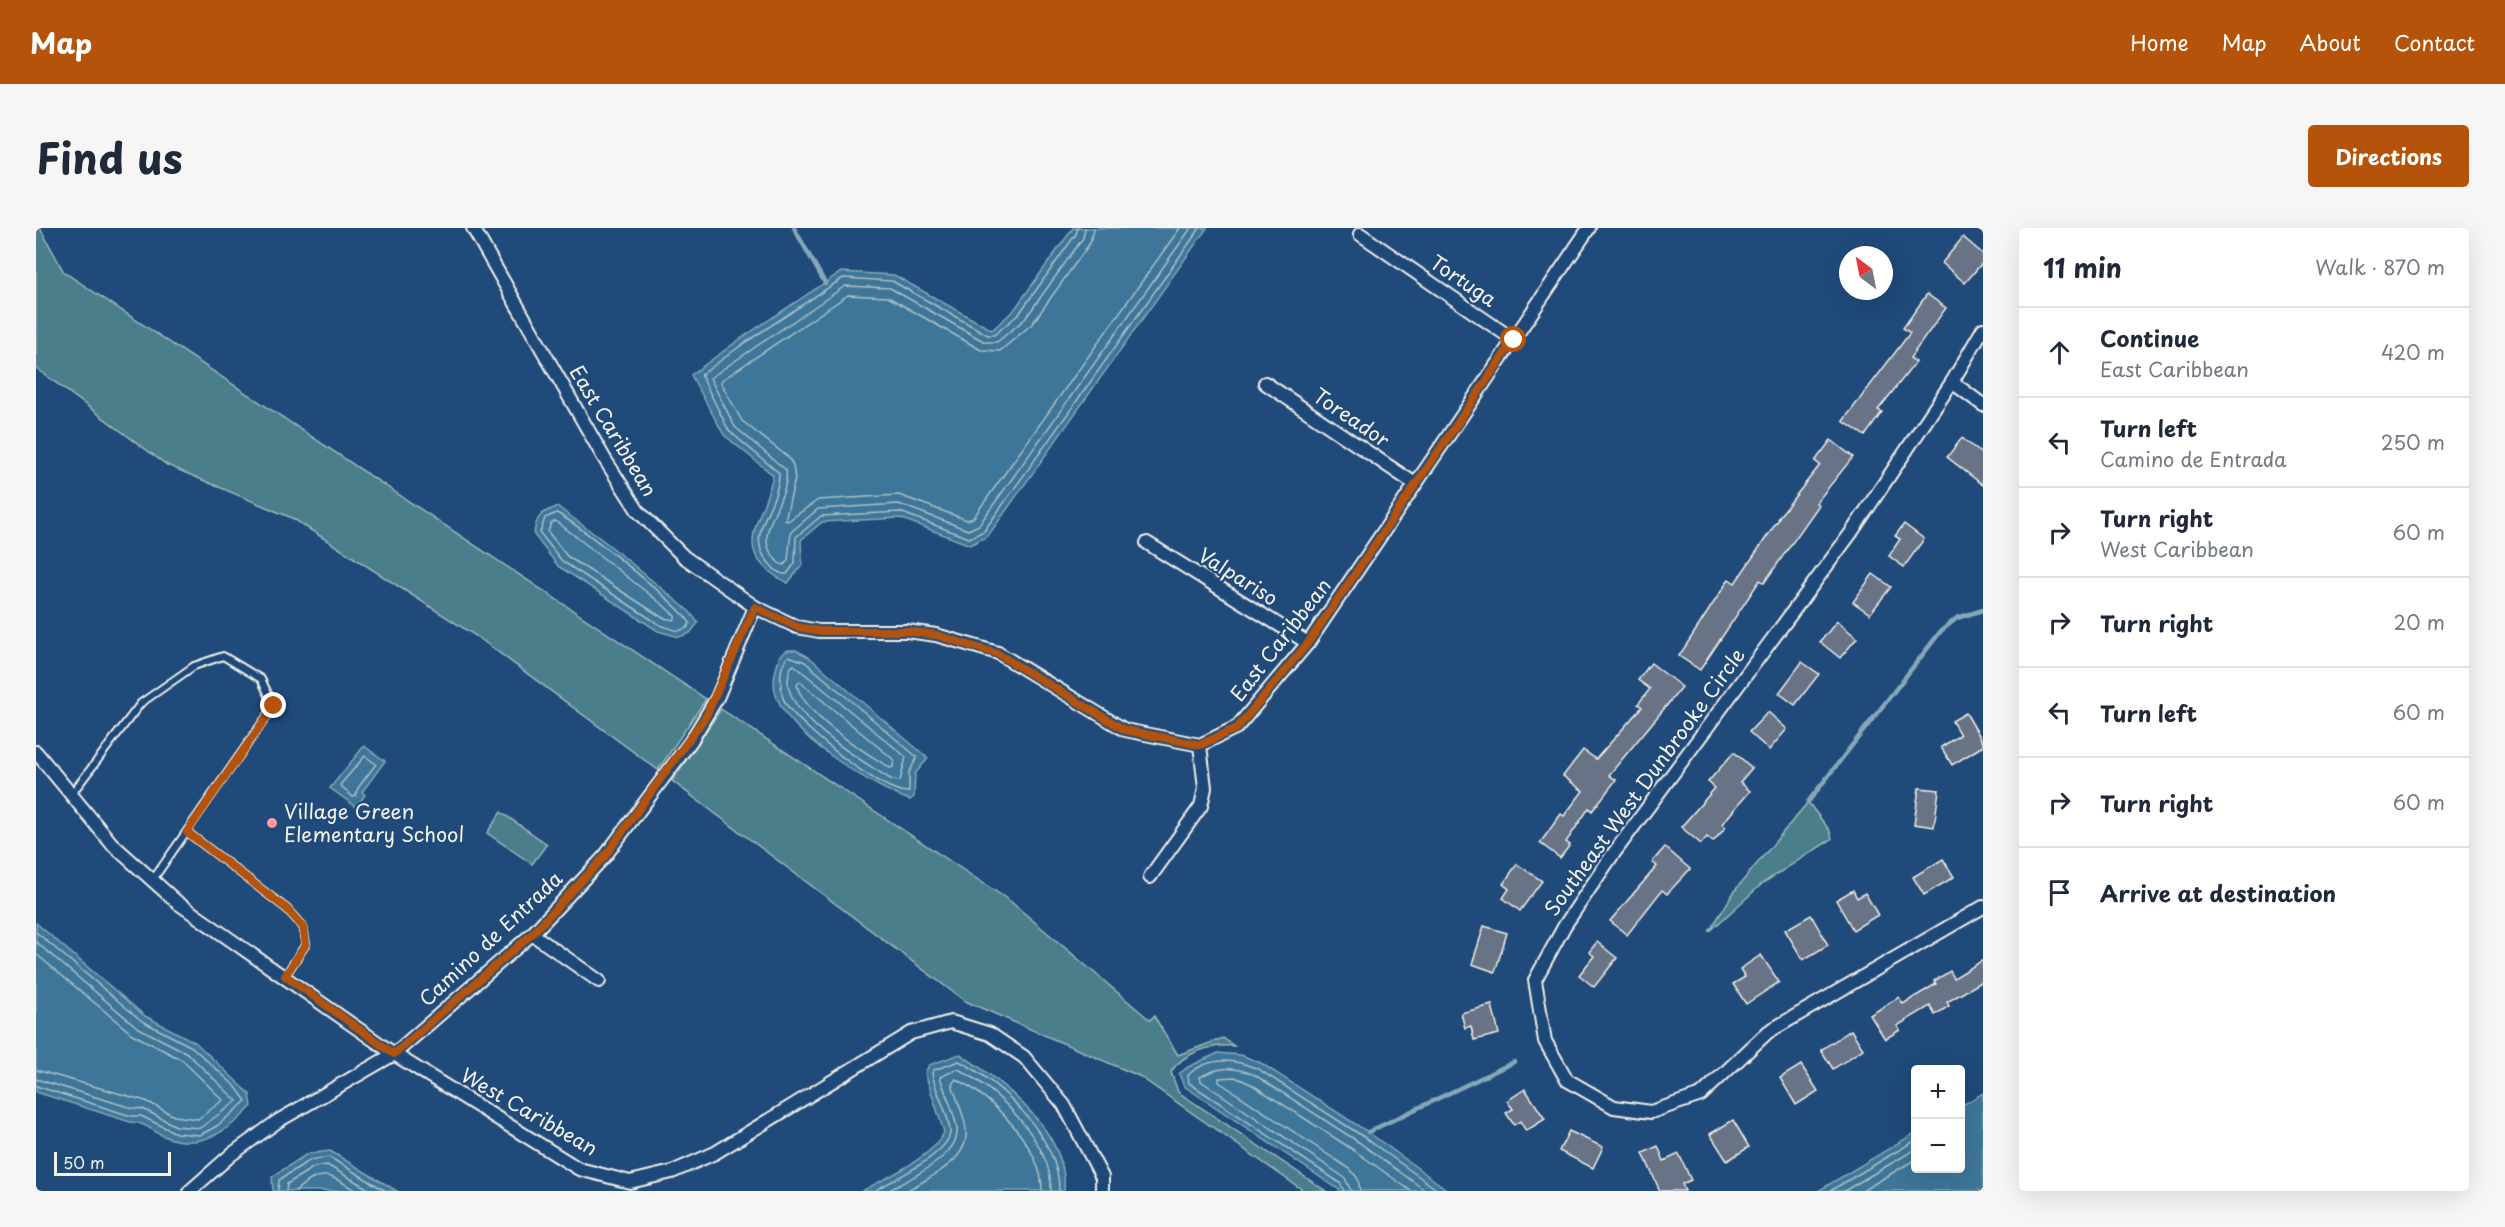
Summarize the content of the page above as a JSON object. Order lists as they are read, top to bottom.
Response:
{
  "streets": {
    "street": [
      "Tortuga",
      "Toreador",
      "East Caribbean",
      "Valpariso",
      "Southeast West Dunbrooke Circle",
      "Camino de Entrada",
      "West Caribbean"
    ]
  },
  "crossings": [
    ["Tortuga", "East Caribbean"],
    ["Toreador", "East Caribbean"],
    ["East Caribbean", "Valpariso"],
    ["East Caribbean", "Camino de Entrada"],
    ["Camino de Entrada", "West Caribbean"]
  ],
  "places": ["Village Green Elementary School"],
  "scale_bar": "50 m",
  "north": "top left",
  "page": {
    "header": "Map",
    "nav": [
      "Home",
      "Map",
      "About",
      "Contact"
    ],
    "title": "Find us",
    "buttons": "Directions",
    "heading": ["11 min", "Walk · 870 m"],
    "list": [
      ["Continue", "East Caribbean", "420 m"],
      ["Turn left", "Camino de Entrada", "250 m"],
      ["Turn right", "West Caribbean", "60 m"],
      ["Turn right", "20 m"],
      ["Turn left", "60 m"],
      ["Turn right", "60 m"],
      "Arrive at destination"
    ],
    "map_buttons": ["+", "−"],
    "scale": "50 m"
  }
}
